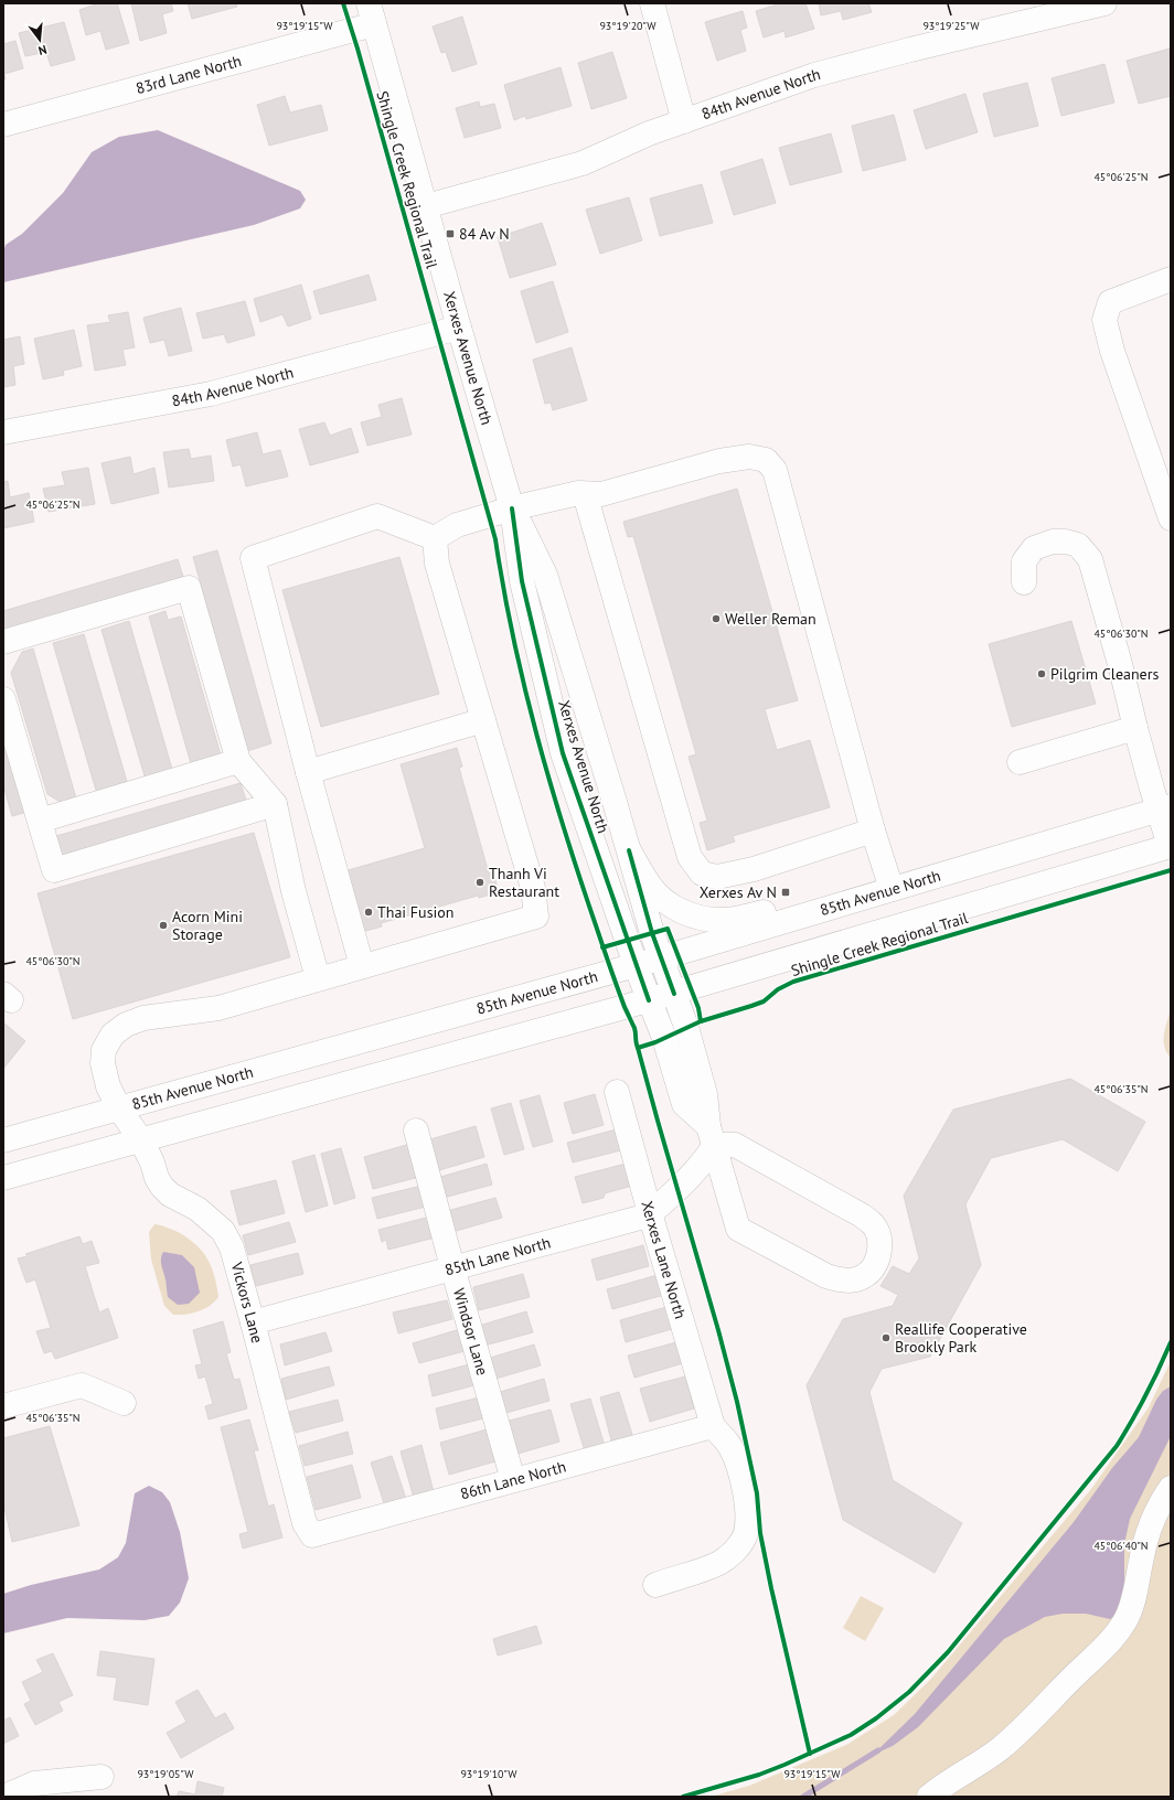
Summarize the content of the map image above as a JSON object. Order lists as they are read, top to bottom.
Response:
{
  "streets": {
    "street": [
      "83rd Lane North",
      "84th Avenue North",
      "Xerxes Avenue North",
      "85th Avenue North",
      "85th Lane North",
      "Xerxes Lane North",
      "Vickors Lane",
      "Windsor Lane",
      "86th Lane North"
    ],
    "cycle path": ["Shingle Creek Regional Trail"]
  },
  "crossings": [
    ["83rd Lane North", "Xerxes Avenue North"],
    ["84th Avenue North", "Xerxes Avenue North"],
    ["Xerxes Avenue North", "85th Avenue North"],
    ["Xerxes Avenue North", "85th Lane North"],
    ["85th Avenue North", "Vickors Lane"],
    ["85th Lane North", "Xerxes Lane North"],
    ["85th Lane North", "Vickors Lane"],
    ["85th Lane North", "Windsor Lane"],
    ["Xerxes Lane North", "86th Lane North"],
    ["Vickors Lane", "86th Lane North"],
    ["Windsor Lane", "86th Lane North"]
  ],
  "places": {
    "transit": ["84 Av N", "Xerxes Av N"],
    "other": [
      "Weller Reman",
      "Pilgrim Cleaners",
      "Thanh Vi Restaurant",
      "Thai Fusion",
      "Acorn Mini Storage",
      "Reallife Cooperative Brookly Park"
    ]
  },
  "north": "bottom",
  "coordinates": [
    "93°19'15\"W",
    "93°19'20\"W",
    "93°19'25\"W",
    "45°06'25\"N",
    "45°06'30\"N",
    "45°06'35\"N",
    "45°06'40\"N",
    "93°19'05\"W",
    "93°19'10\"W"
  ]
}
